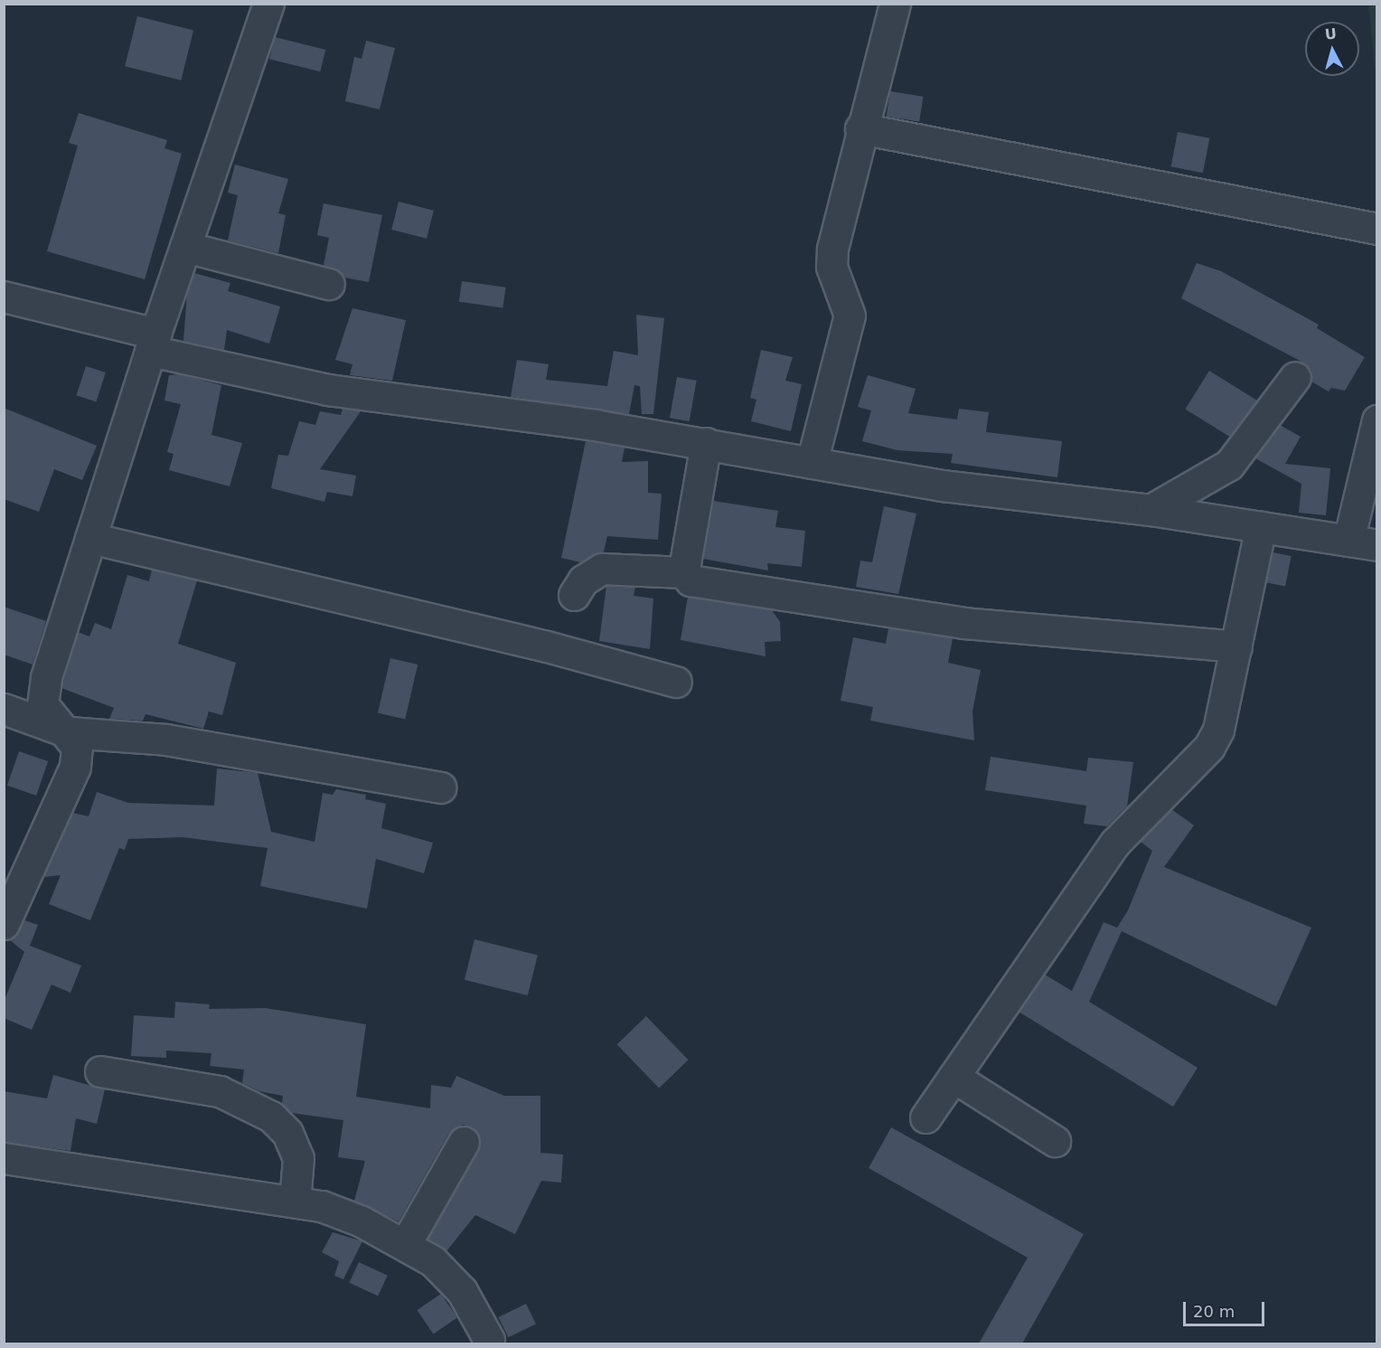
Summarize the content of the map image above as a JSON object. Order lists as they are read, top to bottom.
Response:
{
  "scale_bar": "20 m",
  "north": "top"
}
